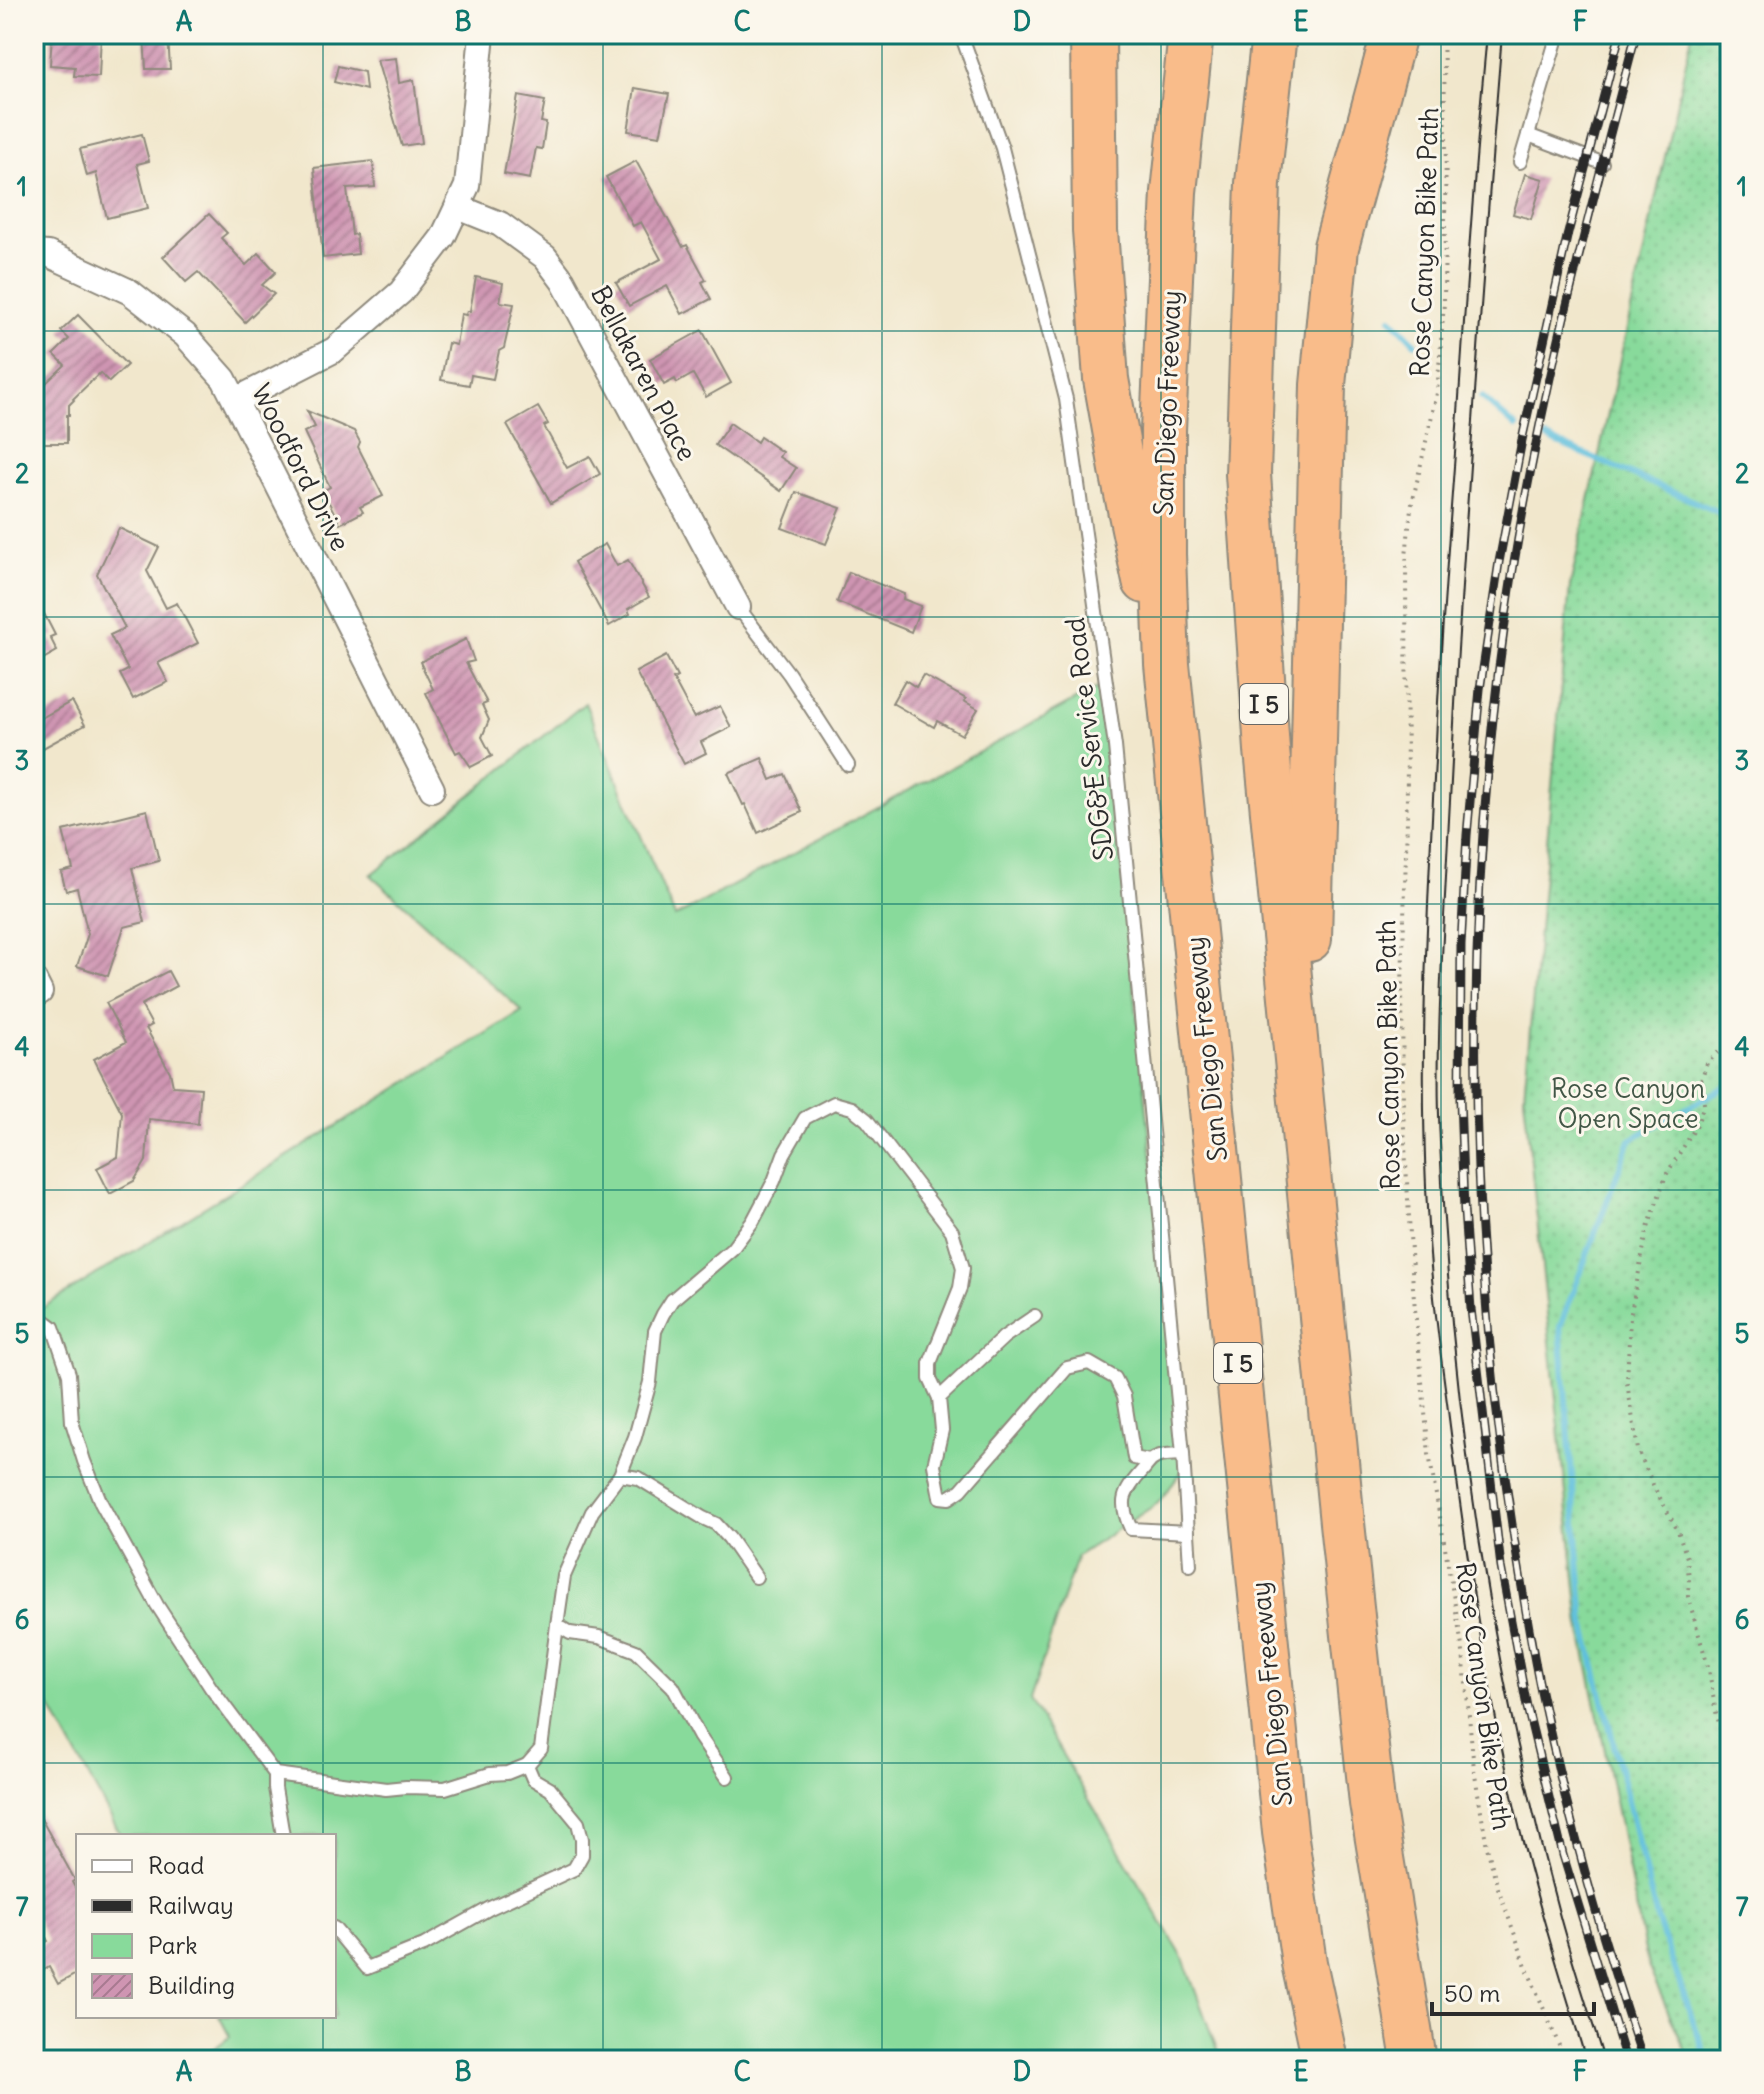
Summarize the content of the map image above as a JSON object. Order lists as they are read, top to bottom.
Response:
{
  "streets": {
    "highway": ["San Diego Freeway", "I 5"],
    "street": ["Bellakaren Place", "Woodford Drive"],
    "lane": ["SDG&E Service Road"],
    "path": ["Rose Canyon Bike Path"]
  },
  "parks": ["Rose Canyon Open Space"],
  "legend": [
    "Road",
    "Railway",
    "Park",
    "Building"
  ],
  "scale_bar": "50 m",
  "grid": {
    "columns": [
      "A",
      "B",
      "C",
      "D",
      "E",
      "F"
    ],
    "rows": [
      "1",
      "2",
      "3",
      "4",
      "5",
      "6",
      "7"
    ]
  }
}
